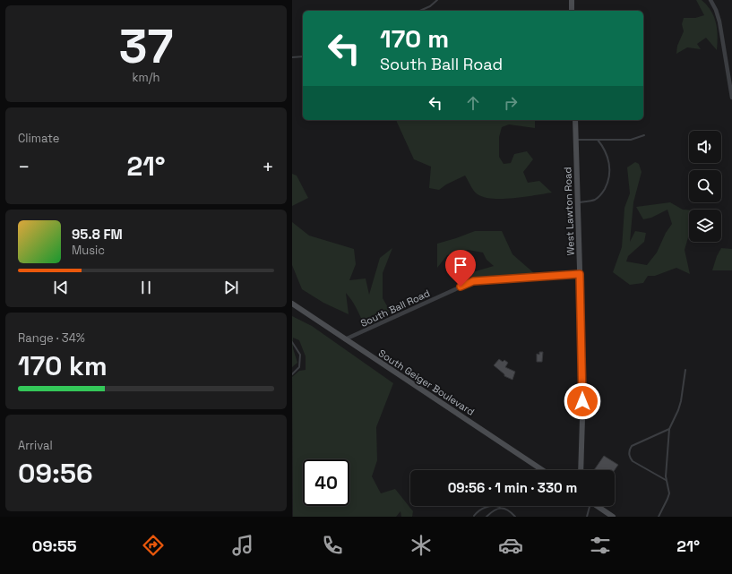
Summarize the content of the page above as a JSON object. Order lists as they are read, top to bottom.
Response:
{
  "streets": {
    "street": ["West Lawton Road", "South Ball Road", "South Geiger Boulevard"]
  },
  "crossings": [
    ["West Lawton Road", "South Ball Road"],
    ["South Ball Road", "South Geiger Boulevard"]
  ],
  "page": {
    "tile": [
      ["37", "km/h"],
      "Climate",
      ["Range · 34%", "170 km"],
      ["Arrival", "09:56"]
    ],
    "turn": ["170 m", "South Ball Road"],
    "heat": ["−", "21°", "+"],
    "song": ["95.8 FM", "Music"],
    "limit": "40",
    "trip": "09:56 · 1 min · 330 m",
    "tabs": ["09:55", "21°"]
  }
}
